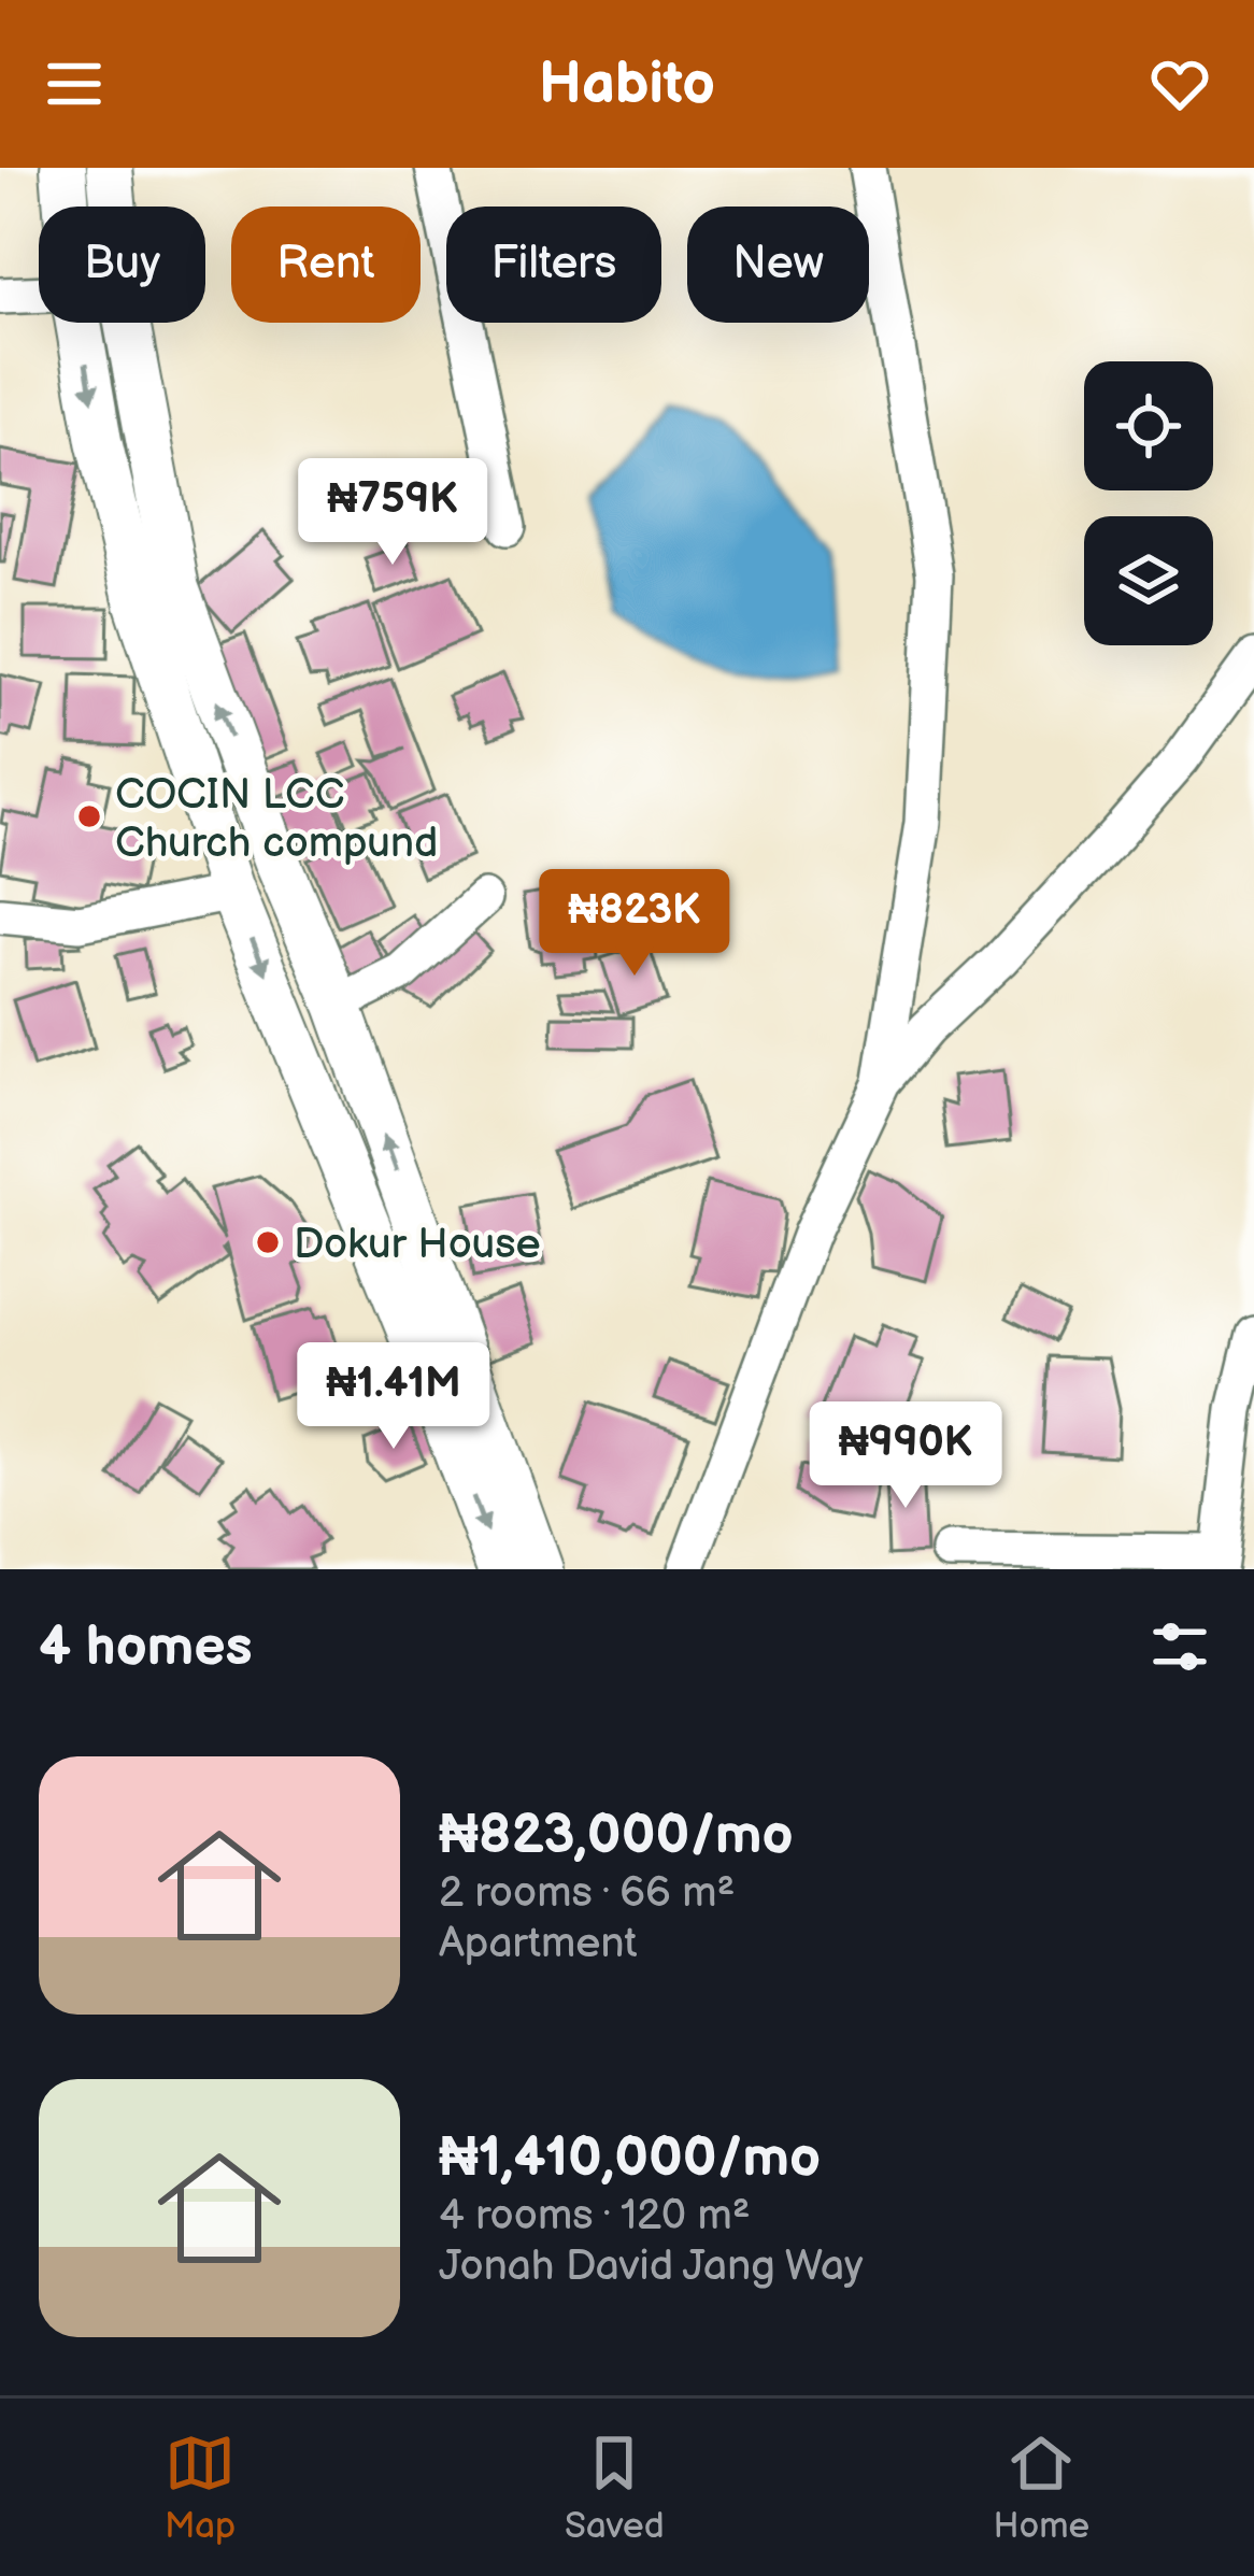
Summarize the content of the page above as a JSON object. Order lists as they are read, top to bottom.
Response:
{
  "places": ["COCIN LCC Church compund", "Dokur House"],
  "page": {
    "header": "Habito",
    "chip": [
      "Buy",
      "Rent",
      "Filters",
      "New"
    ],
    "price": [
      "₦759K",
      "₦823K",
      "₦1.41M",
      "₦990K"
    ],
    "heading": "4 homes",
    "list": [
      {
        "name": "₦823,000/mo",
        "note": "2 rooms · 66 m² · Apartment"
      },
      {
        "name": "₦1,410,000/mo",
        "note": "4 rooms · 120 m² · Jonah David Jang Way"
      }
    ],
    "tabs": ["Map", "Saved", "Home"]
  }
}
